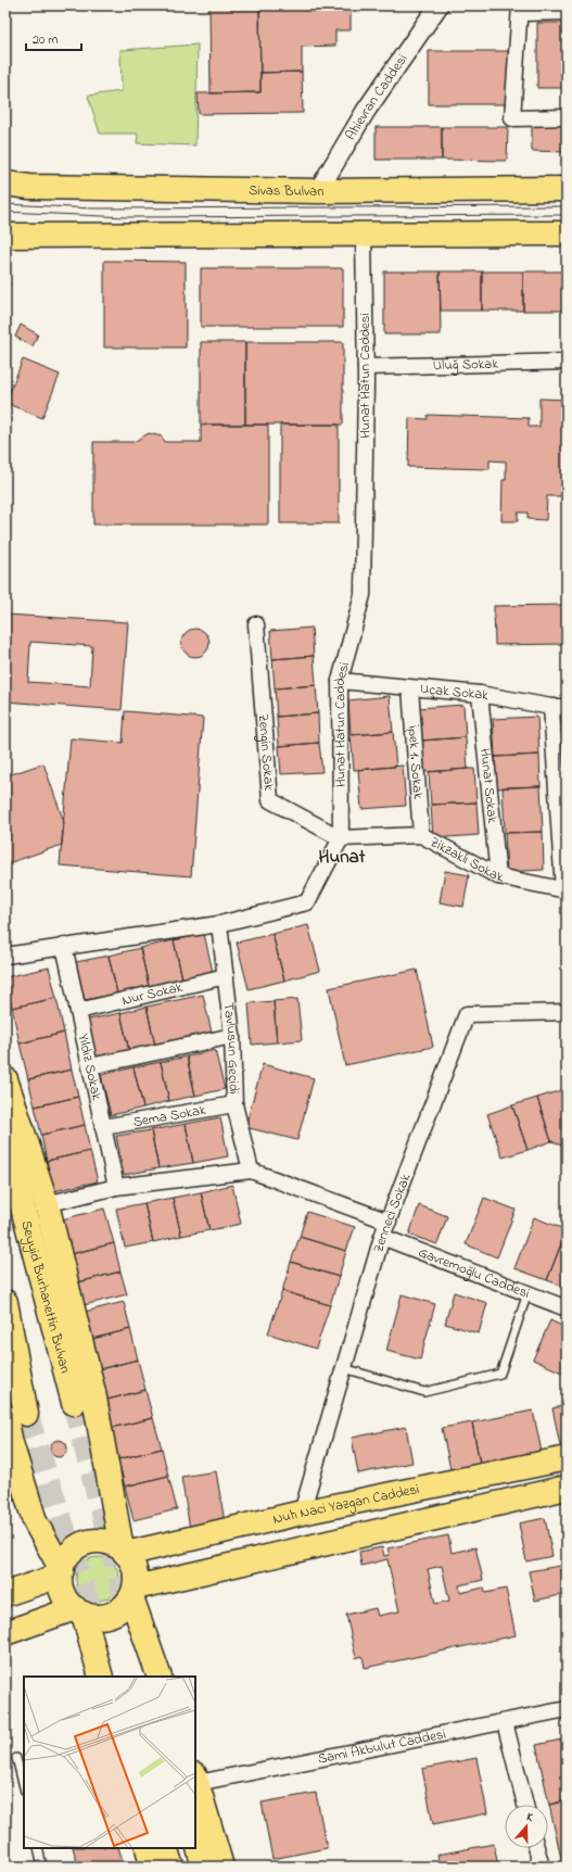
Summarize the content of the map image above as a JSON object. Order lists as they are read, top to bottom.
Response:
{
  "streets": {
    "main road": ["Sivas Bulvarı", "Seyyid Burhanettin Bulvarı", "Nuh Naci Yazgan Caddesi"],
    "street": [
      "Ahievran Caddesi",
      "Uluğ Sokak",
      "Hunat Hatun Caddesi",
      "Uçak Sokak",
      "Zengin Sokak",
      "İpek 1. Sokak",
      "Hunat Sokak",
      "Zikzaklı Sokak",
      "Nur Sokak",
      "Tavlusun Geçidi",
      "Yıldız Sokak",
      "Sema Sokak",
      "Zenneci Sokak",
      "Gavremoğlu Caddesi",
      "Sami Akbulut Caddesi"
    ]
  },
  "crossings": [
    ["Ahievran Caddesi", "Sivas Bulvarı"],
    ["Uluğ Sokak", "Hunat Hatun Caddesi"],
    ["Hunat Hatun Caddesi", "Uçak Sokak"],
    ["Hunat Hatun Caddesi", "Zengin Sokak"],
    ["Hunat Hatun Caddesi", "Zikzaklı Sokak"],
    ["Hunat Hatun Caddesi", "Tavlusun Geçidi"],
    ["Hunat Hatun Caddesi", "Yıldız Sokak"],
    ["Uçak Sokak", "İpek 1. Sokak"],
    ["Uçak Sokak", "Hunat Sokak"],
    ["Zengin Sokak", "Zikzaklı Sokak"],
    ["İpek 1. Sokak", "Zikzaklı Sokak"],
    ["Hunat Sokak", "Zikzaklı Sokak"],
    ["Nur Sokak", "Tavlusun Geçidi"],
    ["Nur Sokak", "Yıldız Sokak"],
    ["Tavlusun Geçidi", "Sema Sokak"],
    ["Yıldız Sokak", "Sema Sokak"],
    ["Zenneci Sokak", "Gavremoğlu Caddesi"],
    ["Zenneci Sokak", "Nuh Naci Yazgan Caddesi"]
  ],
  "districts": ["Hunat"],
  "scale_bar": "20 m",
  "north": "top"
}
